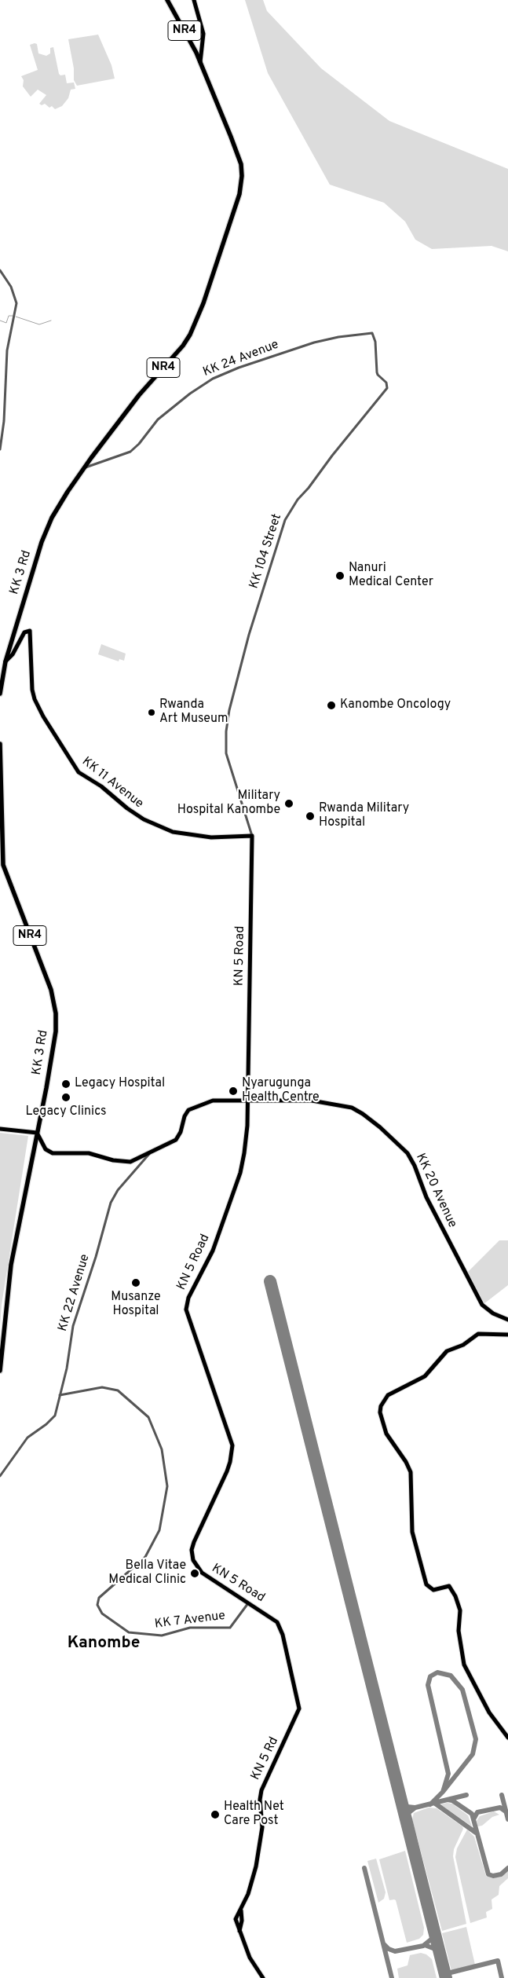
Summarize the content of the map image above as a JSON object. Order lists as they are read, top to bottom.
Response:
{
  "streets": {
    "highway": ["NR4", "KK 3 Rd"],
    "main road": [
      "KK 11 Avenue",
      "KN 5 Road",
      "KK 20 Avenue",
      "KN 5 Rd"
    ],
    "street": [
      "KK 24 Avenue",
      "KK 104 Street",
      "KK 22 Avenue",
      "KK 7 Avenue"
    ]
  },
  "crossings": [
    ["NR4", "KK 24 Avenue"],
    ["NR4", "KK 3 Rd"],
    ["KK 24 Avenue", "KK 104 Street"],
    ["KK 24 Avenue", "KK 3 Rd"],
    ["KK 104 Street", "KK 11 Avenue"],
    ["KK 104 Street", "KN 5 Road"],
    ["KK 3 Rd", "KK 11 Avenue"],
    ["KK 3 Rd", "KK 20 Avenue"],
    ["KK 11 Avenue", "KN 5 Road"],
    ["KN 5 Road", "KK 20 Avenue"],
    ["KN 5 Road", "KK 7 Avenue"],
    ["KN 5 Road", "KN 5 Rd"],
    ["KK 20 Avenue", "KK 22 Avenue"],
    ["KK 22 Avenue", "KK 7 Avenue"]
  ],
  "districts": ["Kanombe"],
  "places": [
    "Nanuri Medical Center",
    "Kanombe Oncology",
    "Rwanda Art Museum",
    "Military Hospital Kanombe",
    "Rwanda Military Hospital",
    "Legacy Hospital",
    "Nyarugunga Health Centre",
    "Legacy Clinics",
    "Musanze Hospital",
    "Bella Vitae Medical Clinic",
    "Health Net Care Post"
  ]
}
